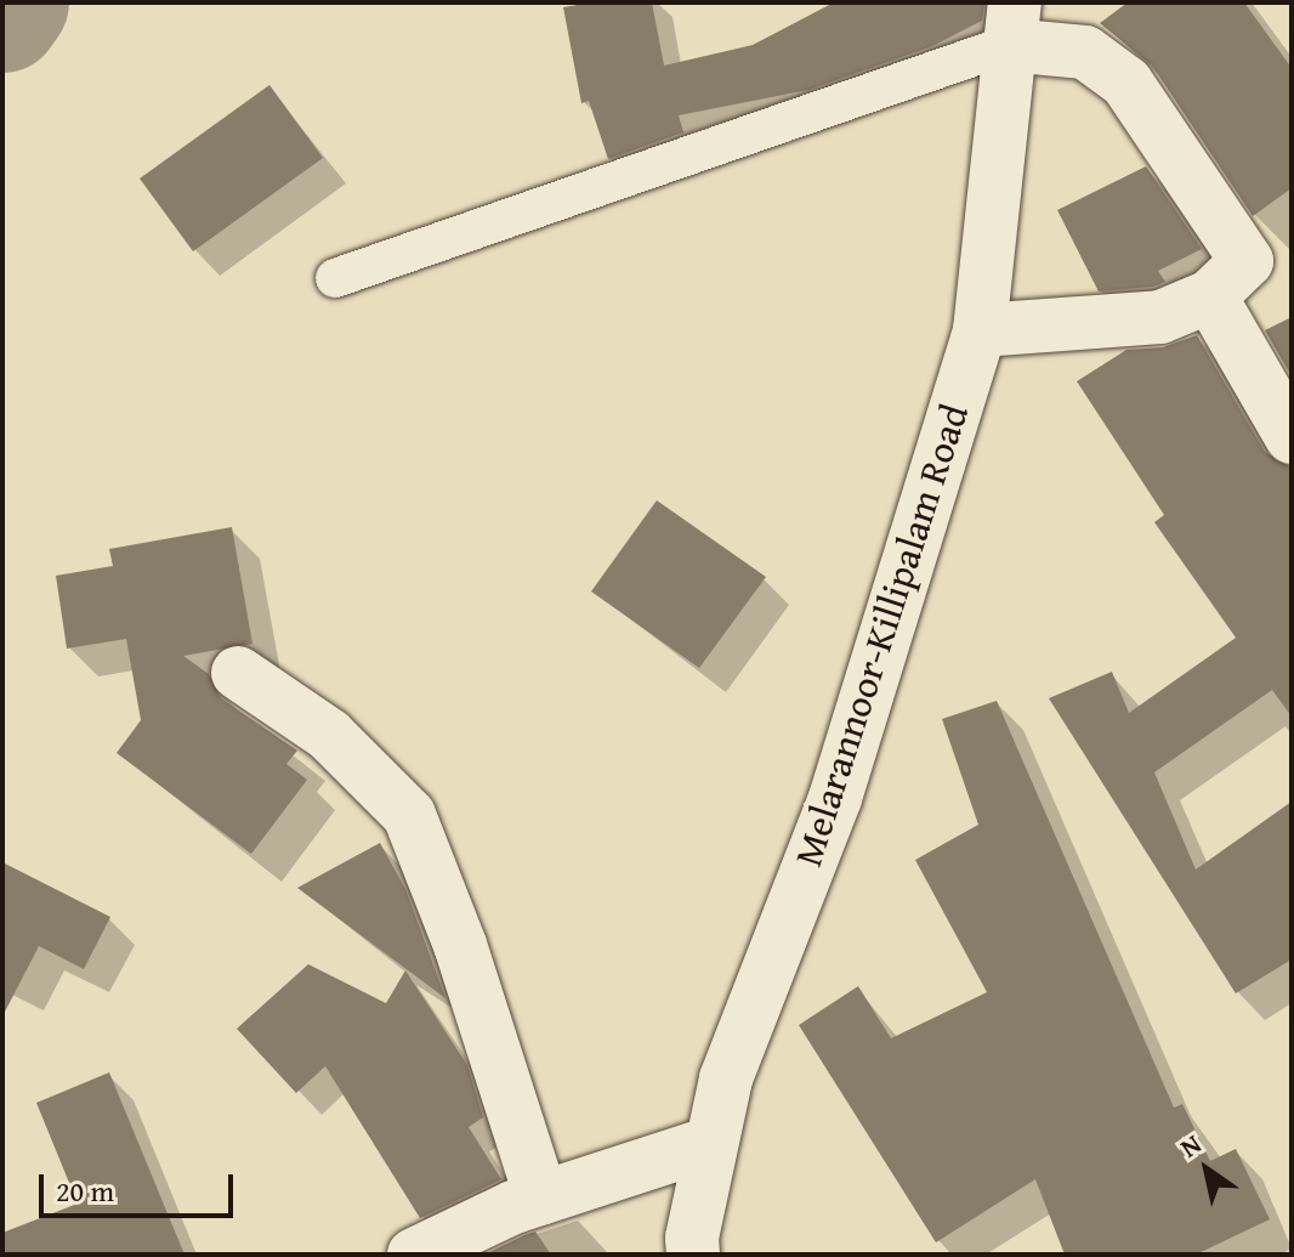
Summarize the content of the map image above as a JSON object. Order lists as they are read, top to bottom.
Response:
{
  "streets": {
    "street": ["Melarannoor-Killipalam Road"]
  },
  "scale_bar": "20 m",
  "north": "top left"
}
